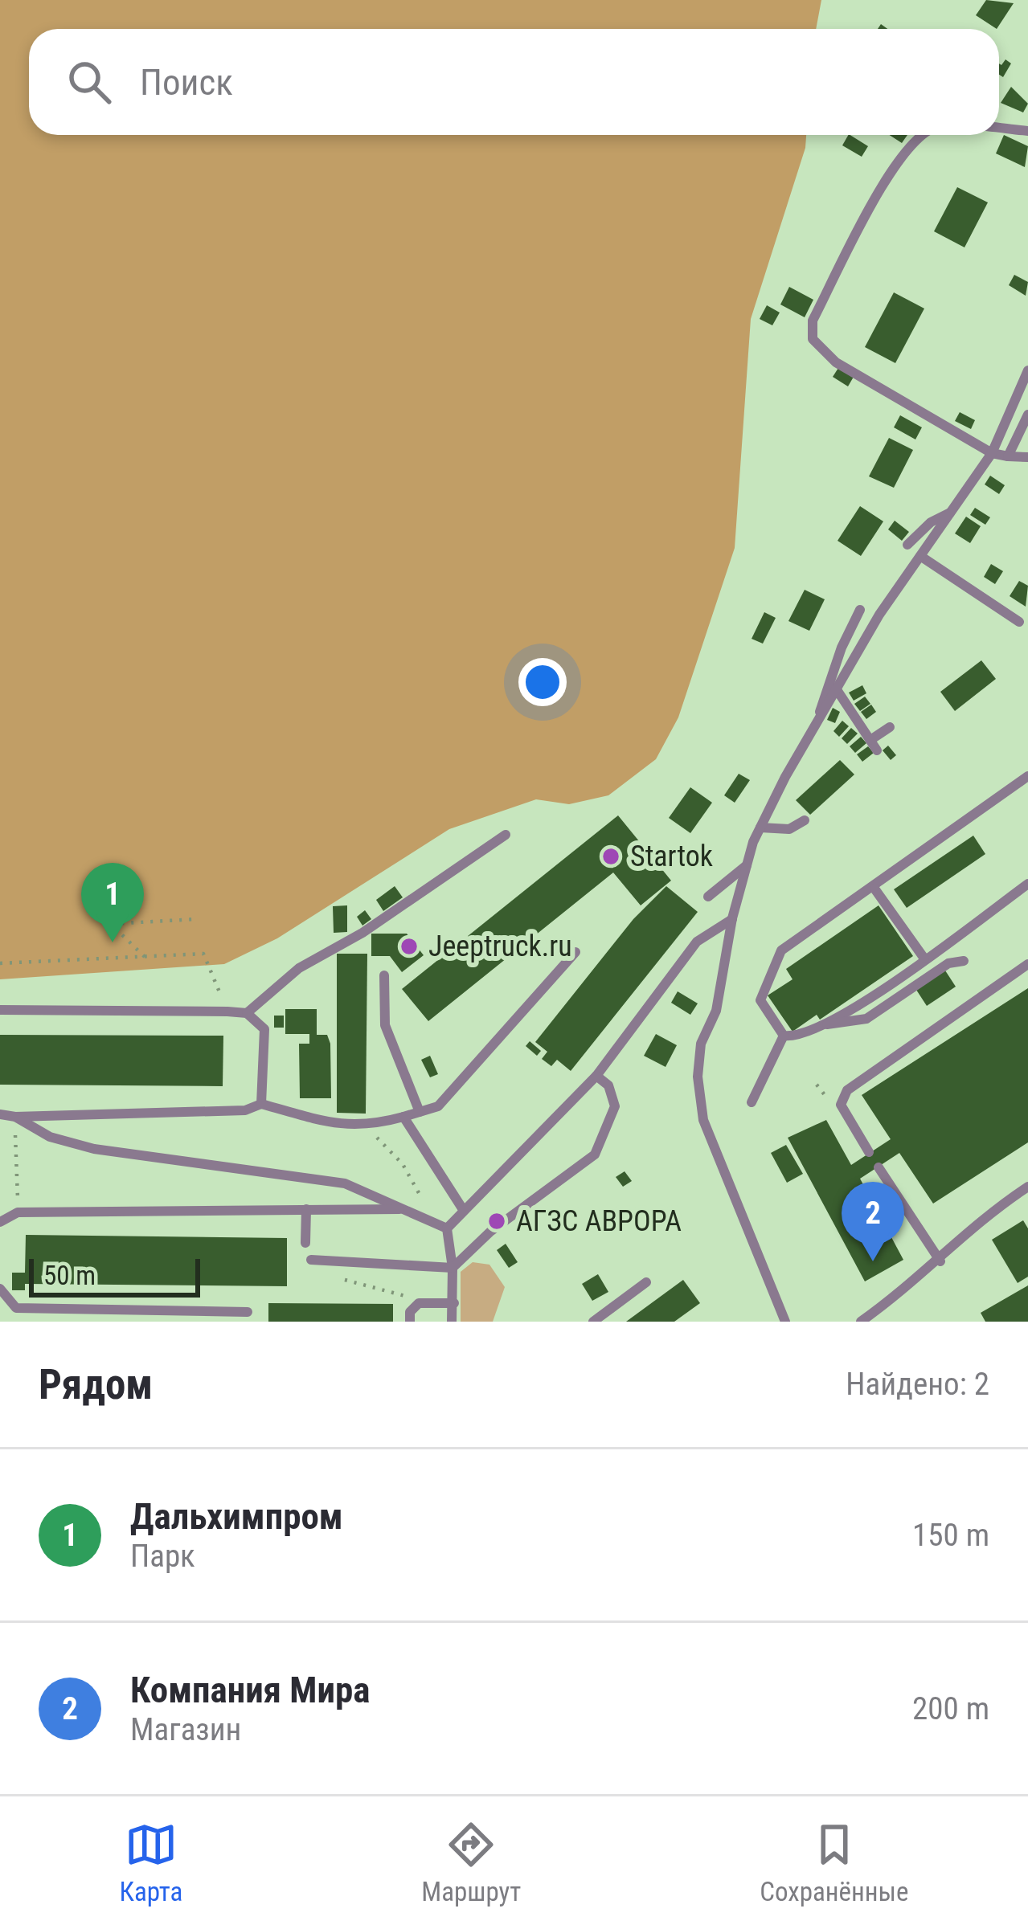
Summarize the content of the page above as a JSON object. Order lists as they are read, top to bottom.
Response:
{
  "places": ["Startok", "Jeeptruck.ru", "АГЗС АВРОРА"],
  "scale_bar": "50 m",
  "page": {
    "search": "Поиск",
    "pins": ["1", "2"],
    "scale": "50 m",
    "heading": ["Рядом", "Найдено: 2"],
    "list": [
      {
        "mark": "1",
        "name": "Дальхимпром",
        "note": "Парк",
        "value": "150 m"
      },
      {
        "mark": "2",
        "name": "Компания Мира",
        "note": "Магазин",
        "value": "200 m"
      }
    ],
    "nav": ["Карта", "Маршрут", "Сохранённые"]
  }
}
